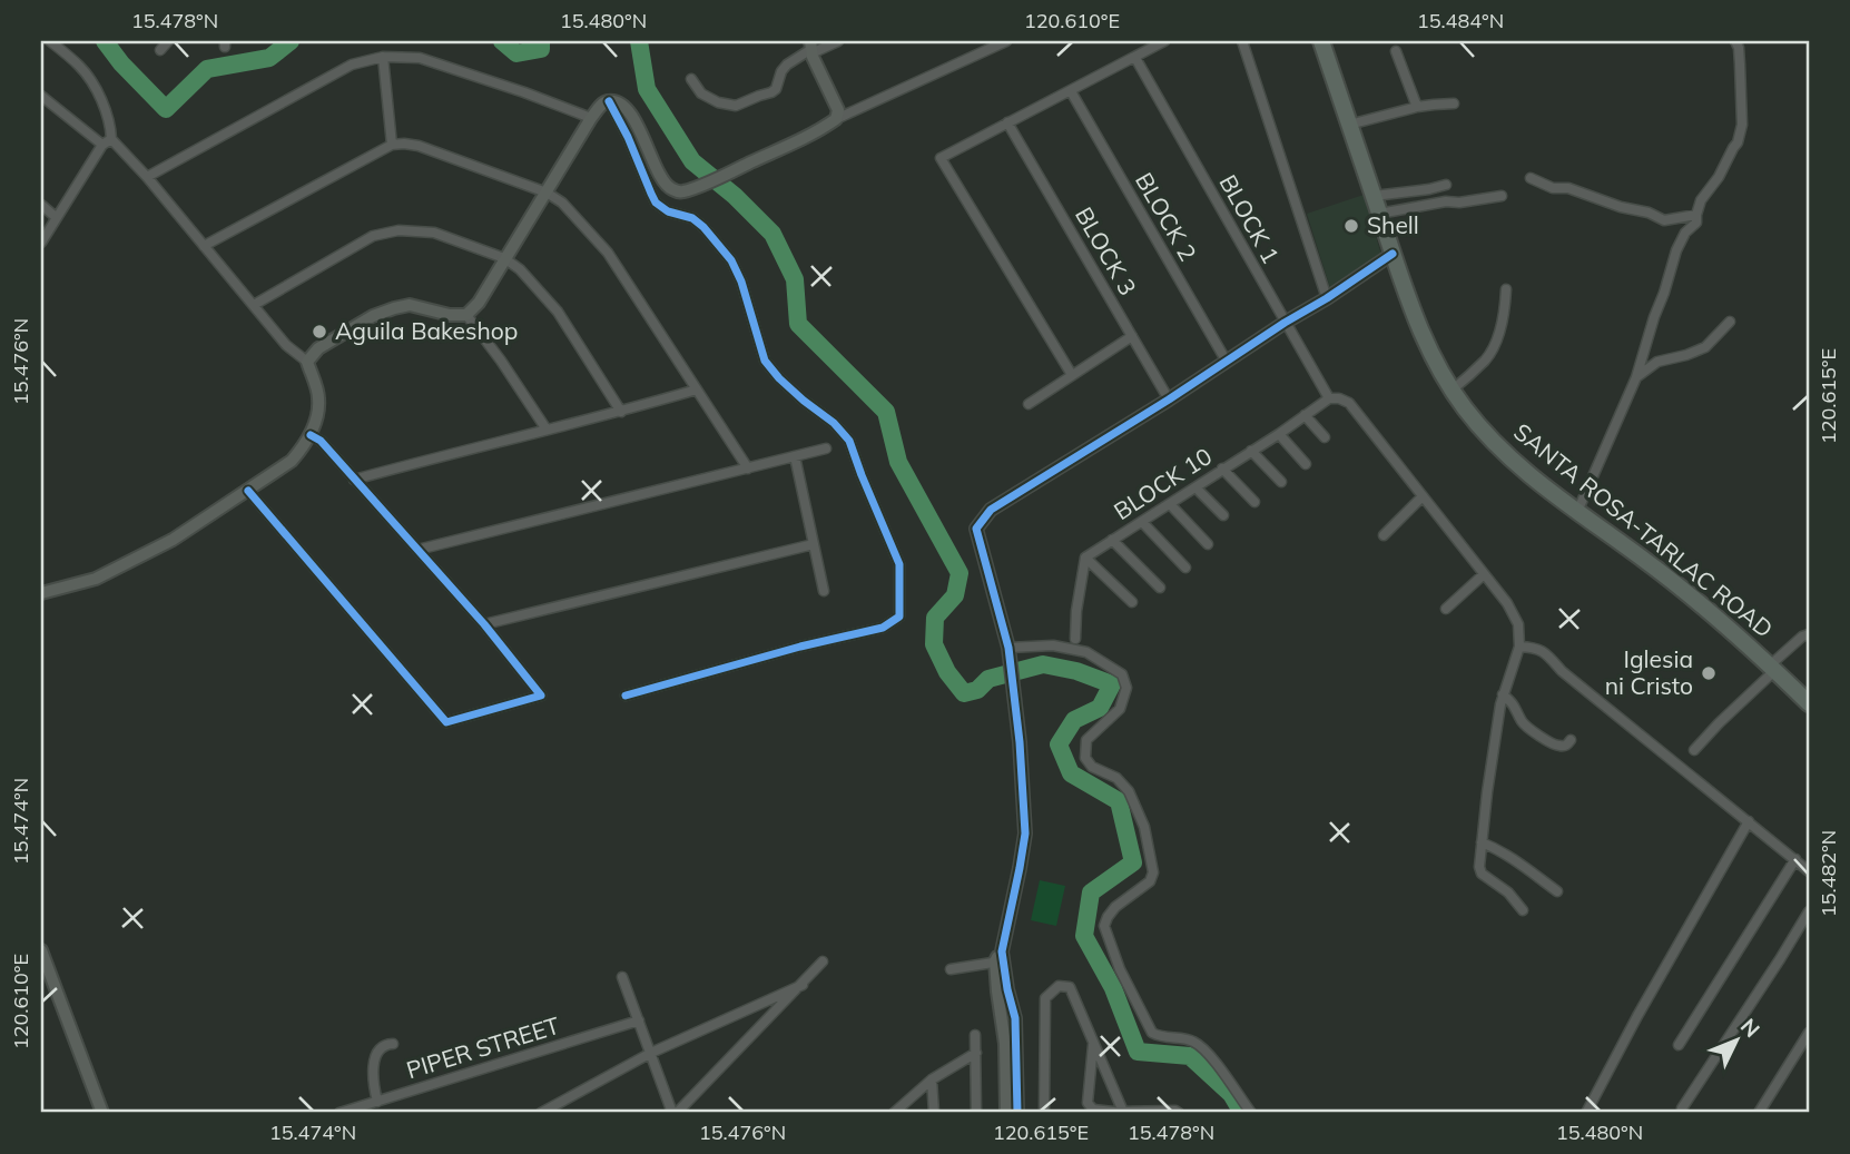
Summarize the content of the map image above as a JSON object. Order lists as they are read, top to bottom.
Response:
{
  "streets": {
    "highway": ["SANTA ROSA-TARLAC ROAD"],
    "street": [
      "BLOCK 2",
      "BLOCK 1",
      "BLOCK 3",
      "BLOCK 10",
      "PIPER STREET"
    ]
  },
  "crossings": [
    ["BLOCK 1", "BLOCK 10"]
  ],
  "places": ["Shell", "Aguila Bakeshop", "Iglesia ni Cristo"],
  "north": "top right",
  "coordinates": [
    "15.478°N",
    "15.480°N",
    "120.610°E",
    "15.484°N",
    "15.476°N",
    "120.615°E",
    "15.474°N",
    "15.482°N"
  ]
}
